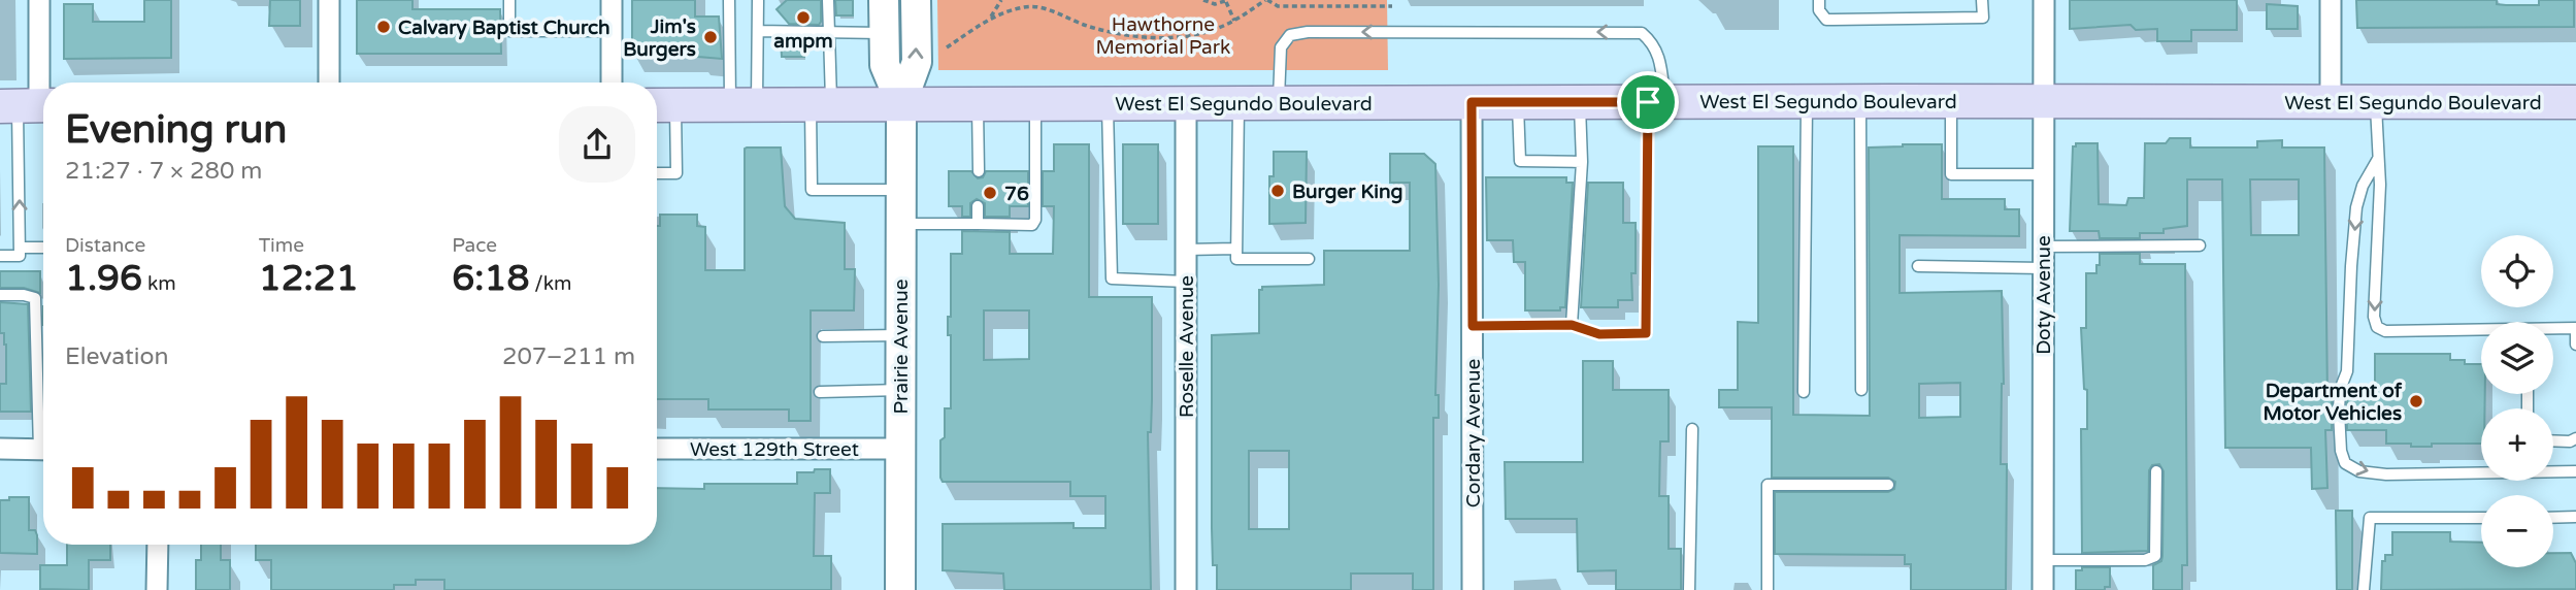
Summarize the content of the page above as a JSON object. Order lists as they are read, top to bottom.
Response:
{
  "streets": {
    "main road": ["West El Segundo Boulevard", "Prairie Avenue"],
    "street": [
      "Doty Avenue",
      "Roselle Avenue",
      "Cordary Avenue",
      "West 129th Street"
    ]
  },
  "crossings": [
    ["West El Segundo Boulevard", "Doty Avenue"],
    ["West El Segundo Boulevard", "Prairie Avenue"],
    ["West El Segundo Boulevard", "Roselle Avenue"],
    ["West El Segundo Boulevard", "Cordary Avenue"],
    ["Prairie Avenue", "West 129th Street"]
  ],
  "parks": ["Hawthorne Memorial Park"],
  "places": [
    "ampm",
    "Calvary Baptist Church",
    "Jim's Burgers",
    "Burger King",
    "76",
    "Department of Motor Vehicles"
  ],
  "page": {
    "heading": ["Evening run", "21:27 · 7 × 280 m"],
    "stats": [
      ["Distance", "1.96 km"],
      ["Time", "12:21"],
      ["Pace", "6:18 /km"]
    ],
    "map_buttons": ["+", "−"],
    "chart": ["Elevation", "207–211 m"]
  }
}
